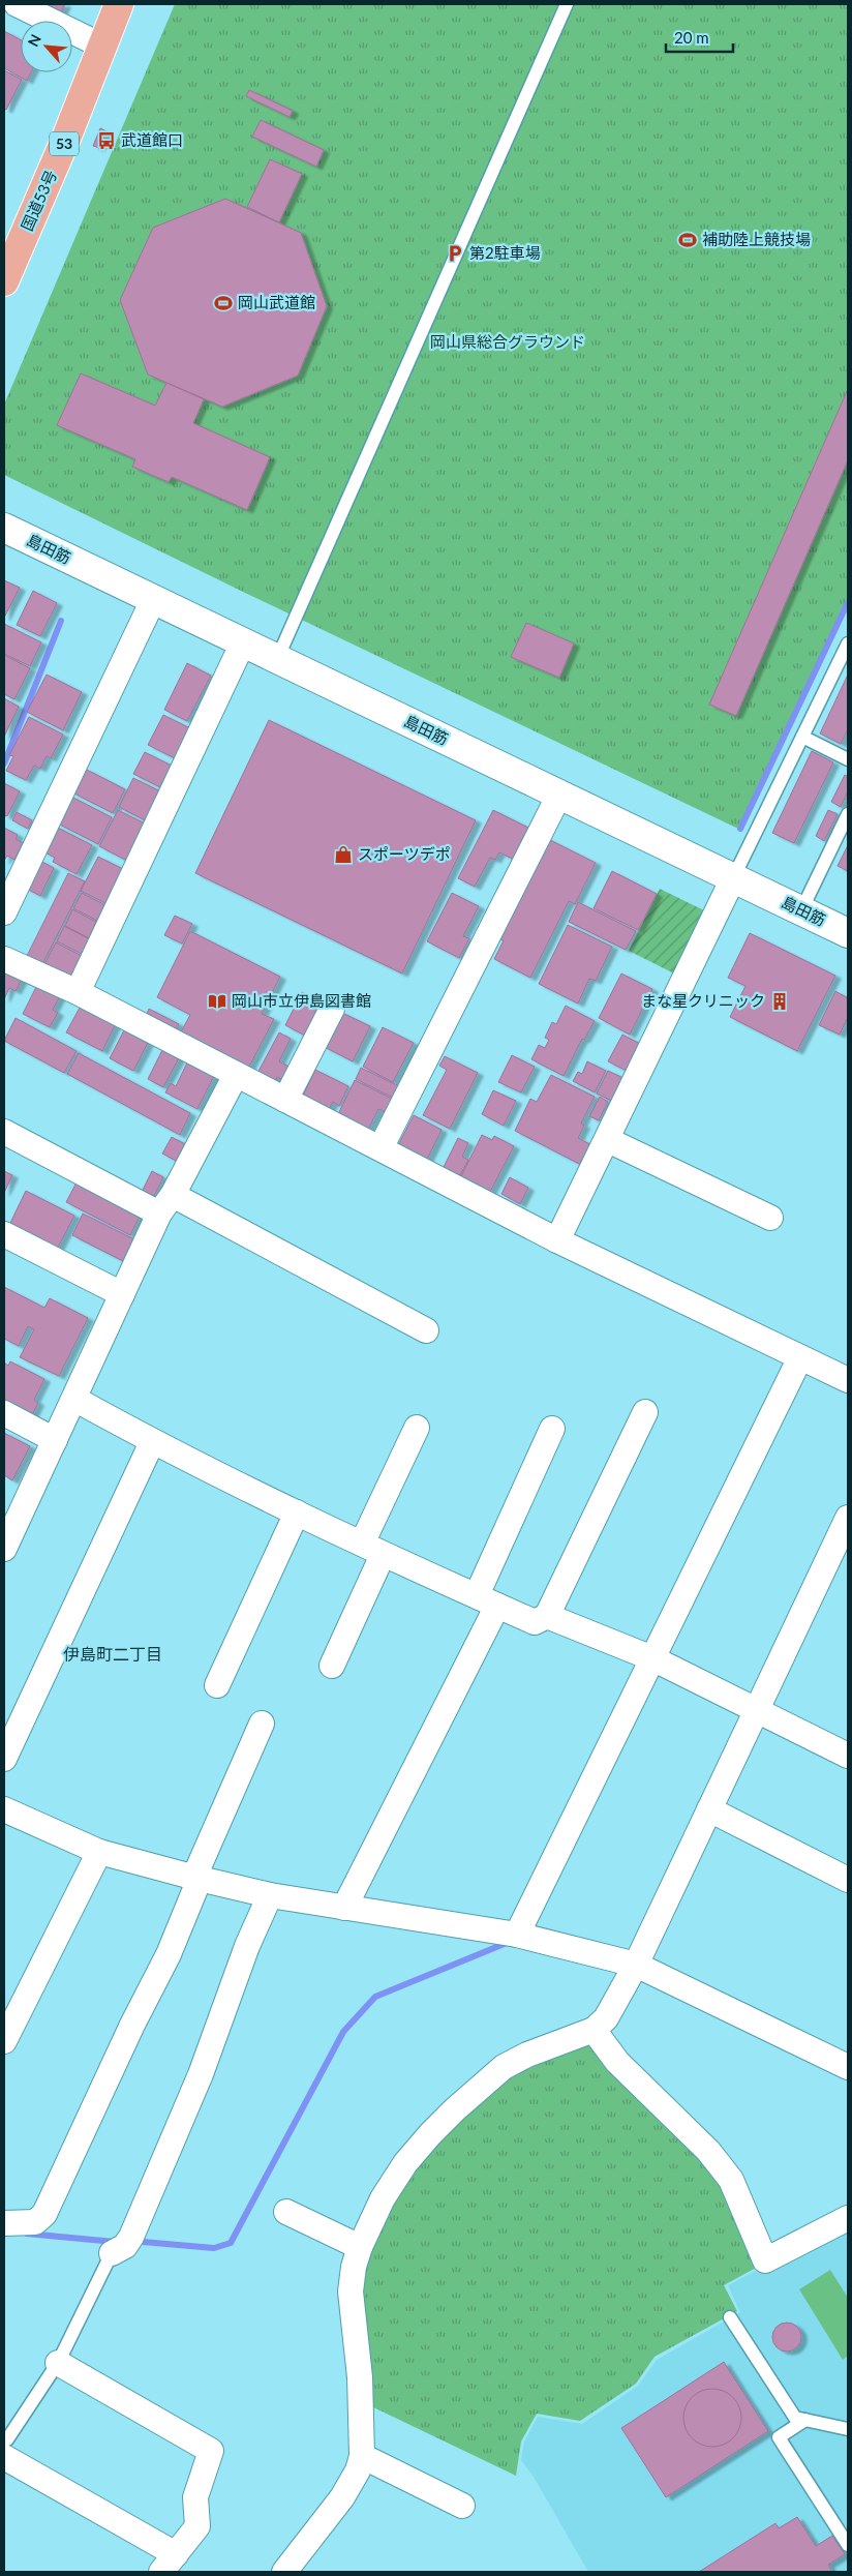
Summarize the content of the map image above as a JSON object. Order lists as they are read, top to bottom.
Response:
{
  "streets": {
    "highway": ["53", "国道53号"],
    "street": ["島田筋"]
  },
  "districts": ["伊島町二丁目"],
  "parks": ["岡山県総合グラウンド"],
  "places": {
    "bus stop": ["武道館口"],
    "sports": ["補助陸上競技場", "岡山武道館"],
    "parking": ["第2駐車場"],
    "shop": ["スポーツデポ"],
    "library": ["岡山市立伊島図書館"],
    "building": ["まな星クリニック"]
  },
  "scale_bar": "20 m",
  "north": "top left"
}
